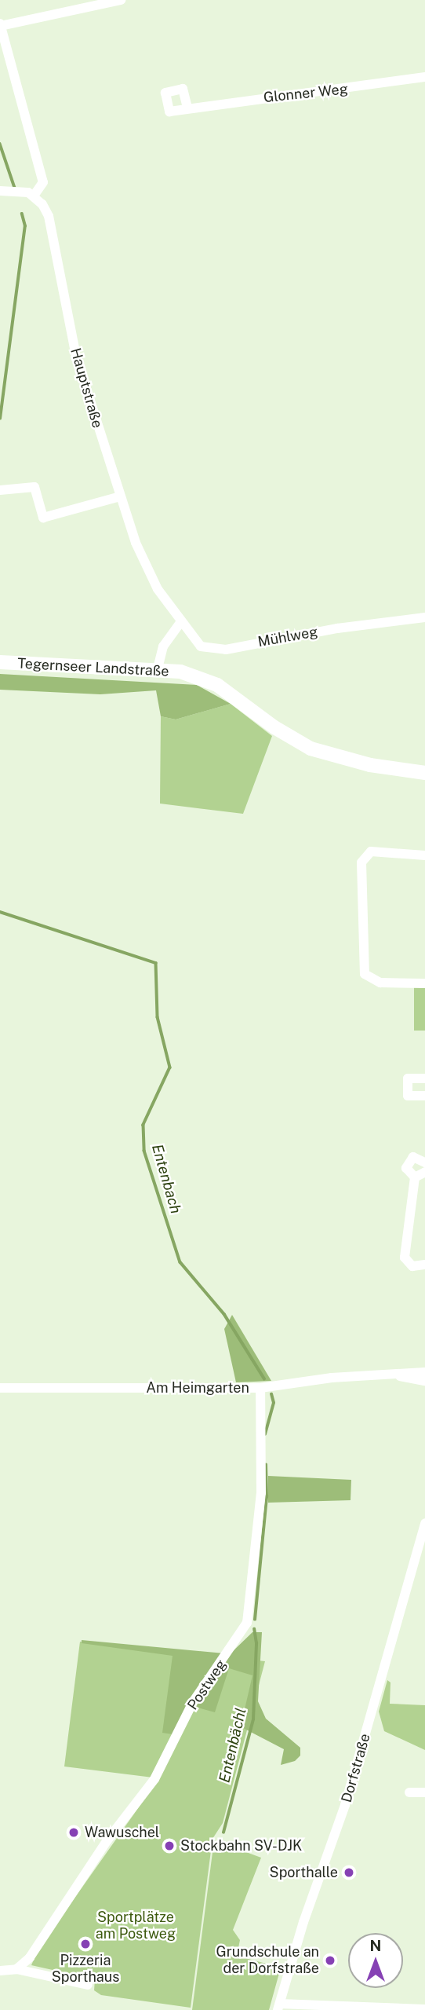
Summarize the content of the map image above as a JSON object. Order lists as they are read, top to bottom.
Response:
{
  "streets": {
    "main road": ["Tegernseer Landstraße"],
    "street": [
      "Glonner Weg",
      "Hauptstraße",
      "Mühlweg",
      "Am Heimgarten",
      "Postweg",
      "Dorfstraße"
    ]
  },
  "crossings": [
    ["Hauptstraße", "Mühlweg"],
    ["Am Heimgarten", "Postweg"]
  ],
  "water": ["Entenbach", "Entenbächl"],
  "parks": ["Sportplätze am Postweg"],
  "places": [
    "Wawuschel",
    "Stockbahn SV-DJK",
    "Sporthalle",
    "Pizzeria Sporthaus",
    "Grundschule an der Dorfstraße"
  ],
  "north": "top"
}
